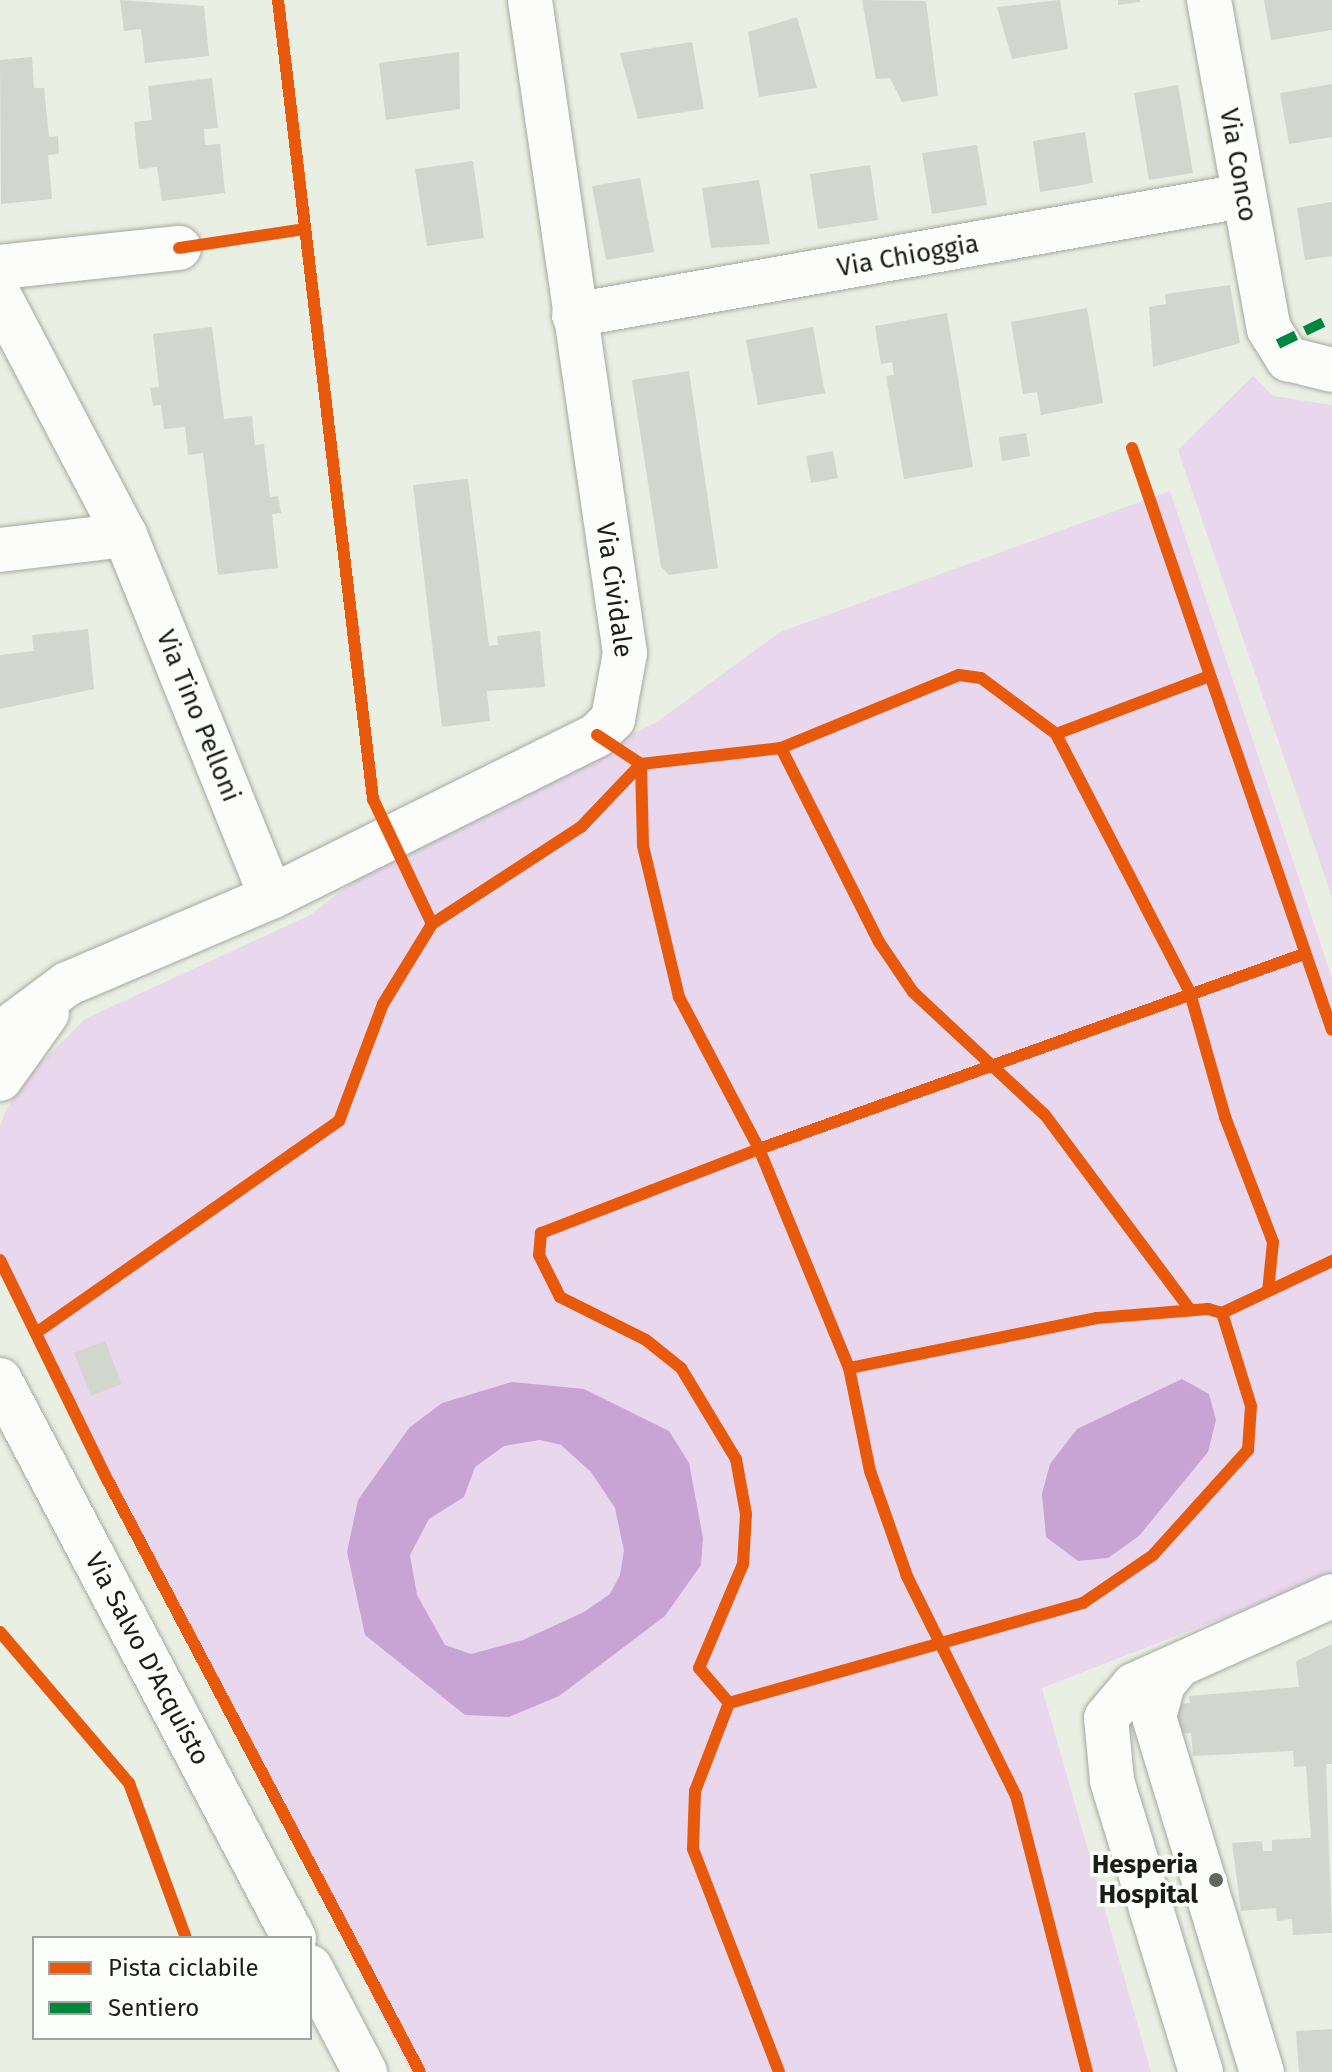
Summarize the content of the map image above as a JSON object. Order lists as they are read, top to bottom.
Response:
{
  "streets": {
    "street": [
      "Via Conco",
      "Via Chioggia",
      "Via Cividale",
      "Via Tino Pelloni",
      "Via Salvo D'Acquisto"
    ]
  },
  "crossings": [
    ["Via Conco", "Via Chioggia"],
    ["Via Chioggia", "Via Cividale"],
    ["Via Cividale", "Via Tino Pelloni"]
  ],
  "places": ["Hesperia Hospital"],
  "legend": ["Pista ciclabile", "Sentiero"]
}
